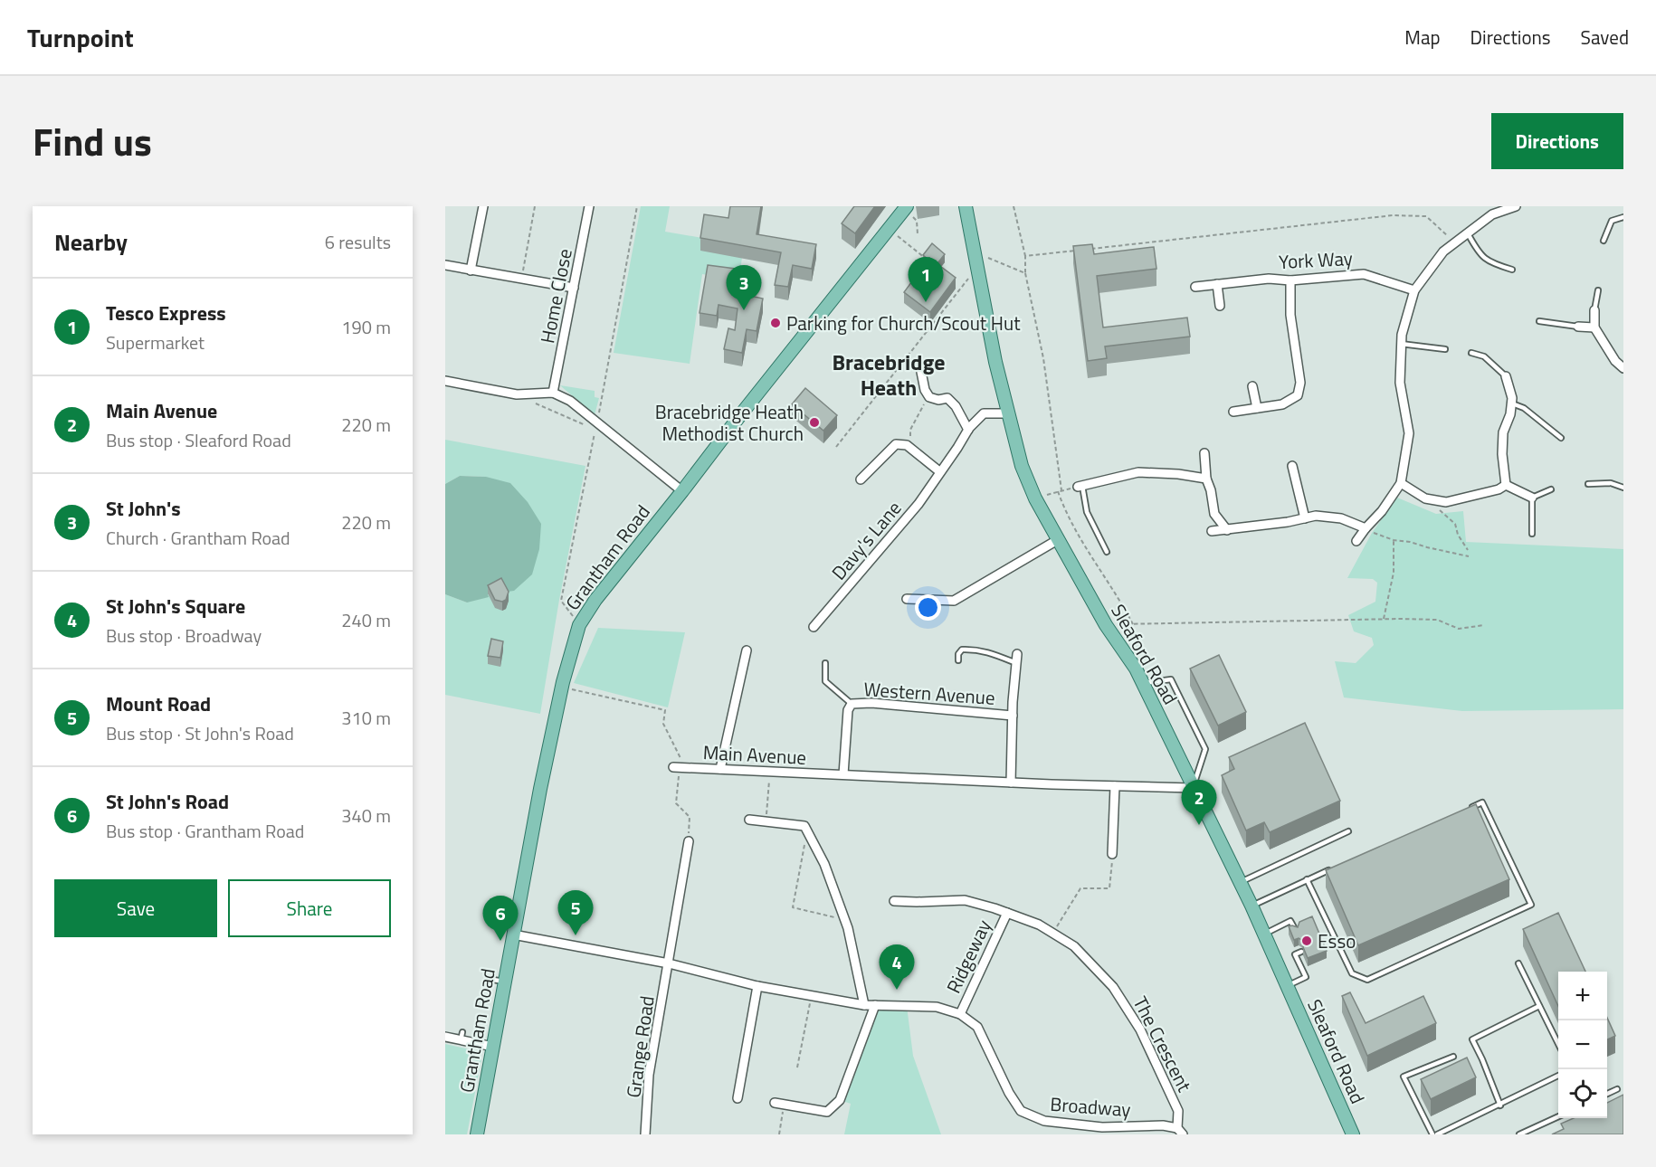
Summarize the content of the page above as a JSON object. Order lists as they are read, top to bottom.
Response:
{
  "streets": {
    "main road": ["Grantham Road", "Sleaford Road"],
    "street": [
      "York Way",
      "Home Close",
      "Davy's Lane",
      "Western Avenue",
      "Main Avenue",
      "Ridgeway",
      "The Crescent",
      "Grange Road",
      "Broadway"
    ]
  },
  "crossings": [
    ["Davy's Lane", "Sleaford Road"],
    ["Grantham Road", "Broadway"],
    ["Sleaford Road", "Main Avenue"],
    ["Western Avenue", "Main Avenue"],
    ["Ridgeway", "The Crescent"],
    ["Ridgeway", "Broadway"],
    ["The Crescent", "Broadway"],
    ["Grange Road", "Broadway"]
  ],
  "districts": ["Bracebridge Heath"],
  "places": ["Parking for Church/Scout Hut", "Bracebridge Heath Methodist Church", "Esso"],
  "page": {
    "header": "Turnpoint",
    "nav": ["Map", "Directions", "Saved"],
    "title": "Find us",
    "buttons": [
      "Directions",
      ["Save", "Share"]
    ],
    "heading": ["Nearby", "6 results"],
    "pins": [
      "1",
      "3",
      "2",
      "5",
      "6",
      "4"
    ],
    "list": [
      {
        "mark": "1",
        "name": "Tesco Express",
        "note": "Supermarket",
        "value": "190 m"
      },
      {
        "mark": "2",
        "name": "Main Avenue",
        "note": "Bus stop · Sleaford Road",
        "value": "220 m"
      },
      {
        "mark": "3",
        "name": "St John's",
        "note": "Church · Grantham Road",
        "value": "220 m"
      },
      {
        "mark": "4",
        "name": "St John's Square",
        "note": "Bus stop · Broadway",
        "value": "240 m"
      },
      {
        "mark": "5",
        "name": "Mount Road",
        "note": "Bus stop · St John's Road",
        "value": "310 m"
      },
      {
        "mark": "6",
        "name": "St John's Road",
        "note": "Bus stop · Grantham Road",
        "value": "340 m"
      }
    ],
    "map_buttons": ["+", "−"]
  }
}
